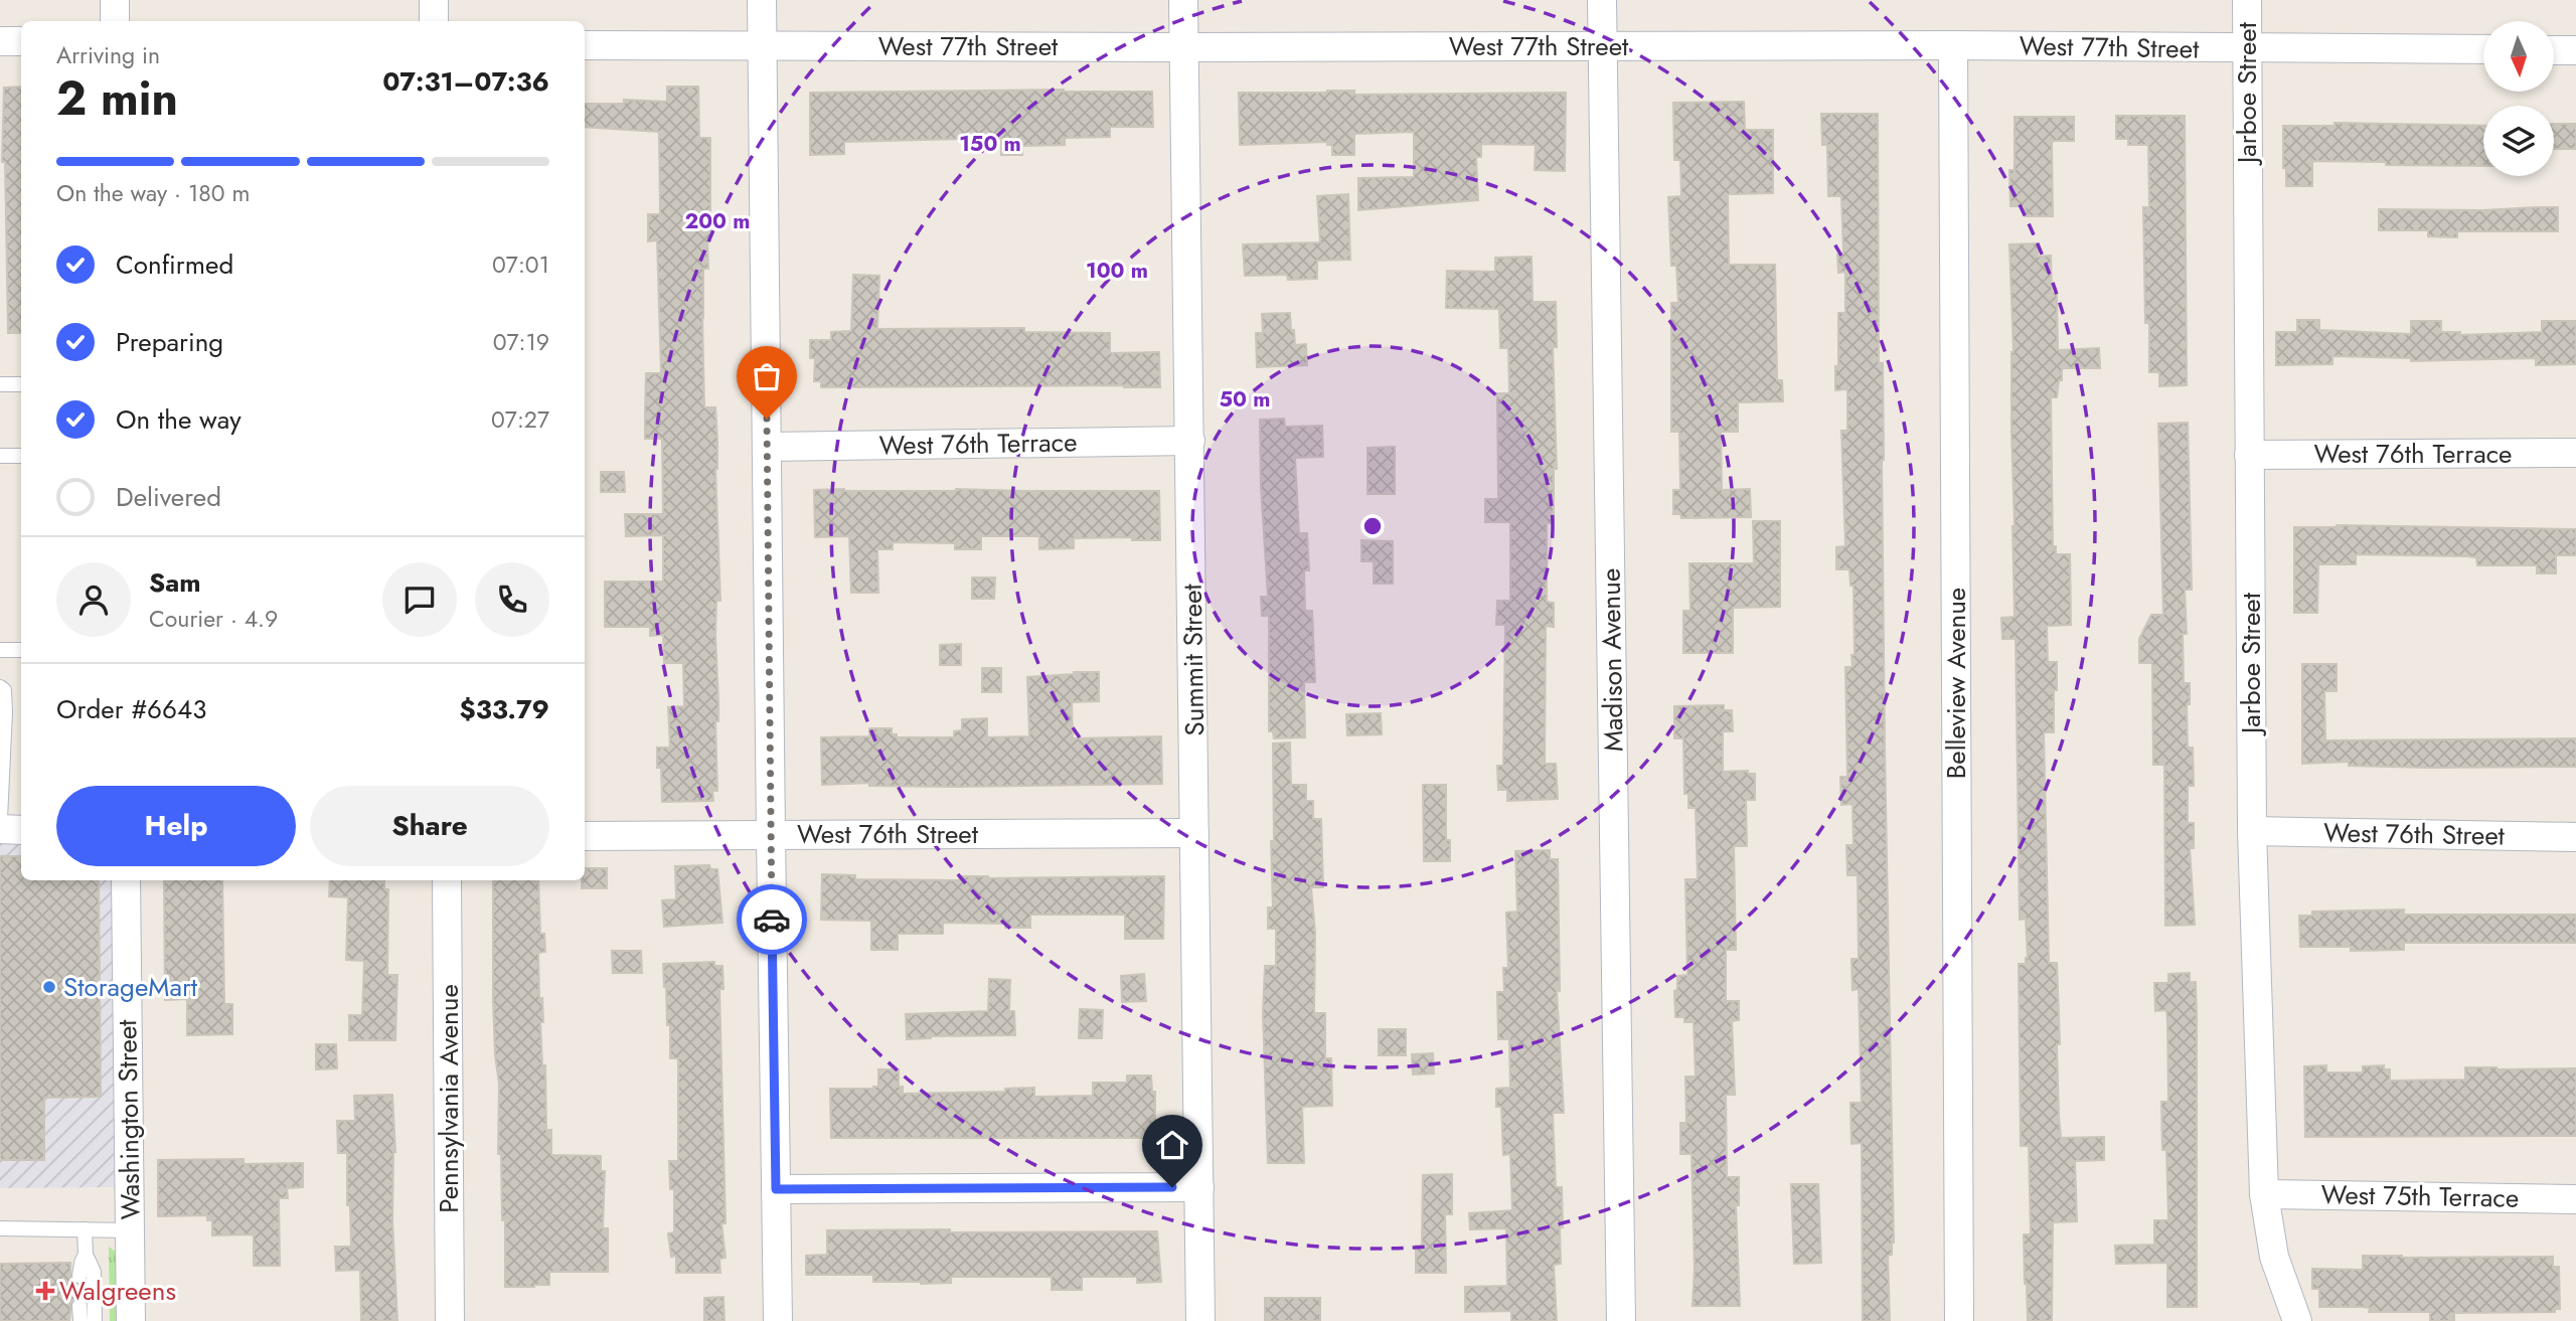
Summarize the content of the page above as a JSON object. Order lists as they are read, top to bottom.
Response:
{
  "streets": {
    "street": [
      "West 77th Street",
      "Jarboe Street",
      "West 76th Terrace",
      "Summit Street",
      "Madison Avenue",
      "Belleview Avenue",
      "West 76th Street",
      "Pennsylvania Avenue",
      "Washington Street",
      "West 75th Terrace"
    ]
  },
  "crossings": [
    ["West 77th Street", "Jarboe Street"],
    ["West 77th Street", "Summit Street"],
    ["West 77th Street", "Madison Avenue"],
    ["West 77th Street", "Belleview Avenue"],
    ["Jarboe Street", "West 76th Terrace"],
    ["Jarboe Street", "West 76th Street"],
    ["Jarboe Street", "West 75th Terrace"],
    ["West 76th Terrace", "Summit Street"],
    ["Summit Street", "West 76th Street"]
  ],
  "places": {
    "other": ["StorageMart"],
    "health": ["Walgreens"]
  },
  "north": "bottom",
  "page": {
    "heading": ["2 min", "Arriving in", "07:31–07:36"],
    "panel": [
      "Sam",
      "Courier · 4.9",
      "Order #6643",
      "$33.79"
    ],
    "bar": "On the way · 180 m",
    "list": [
      ["Confirmed", "07:01"],
      ["Preparing", "07:19"],
      ["On the way", "07:27"],
      "Delivered"
    ],
    "buttons": ["Help", "Share"]
  },
  "rings": [
    "150 m",
    "200 m",
    "100 m",
    "50 m"
  ]
}
